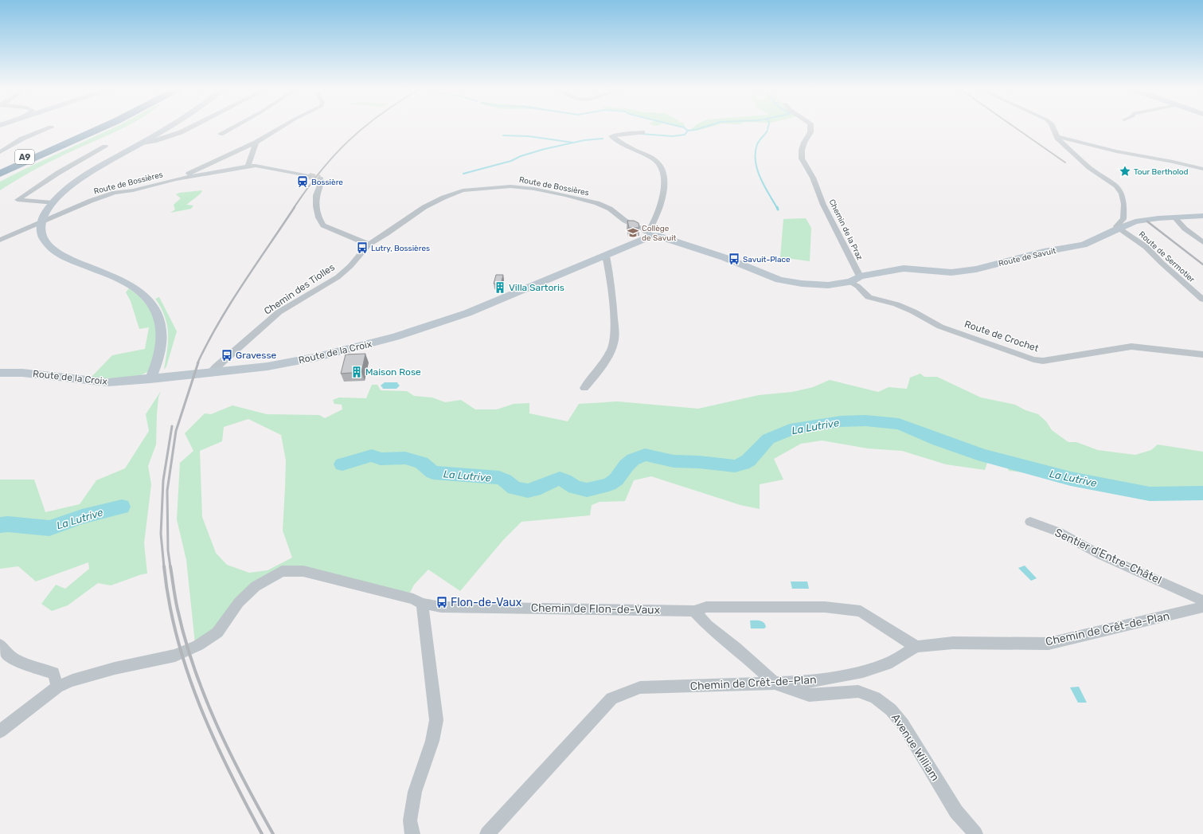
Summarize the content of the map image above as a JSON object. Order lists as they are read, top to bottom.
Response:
{
  "streets": {
    "highway": ["A9"],
    "street": [
      "Route de Bossières",
      "Chemin de la Praz",
      "Route de Savuit",
      "Route de Sermotier",
      "Chemin des Tiolles",
      "Route de Crochet",
      "Route de la Croix",
      "Sentier d'Entre-Châtel",
      "Chemin de Flon-de-Vaux",
      "Chemin de Crêt-de-Plan",
      "Avenue William"
    ]
  },
  "crossings": [
    ["Route de Bossières", "Chemin des Tiolles"],
    ["Route de Bossières", "Route de la Croix"],
    ["Chemin de la Praz", "Route de Savuit"],
    ["Route de Savuit", "Route de Sermotier"],
    ["Route de Savuit", "Route de Crochet"],
    ["Chemin des Tiolles", "Route de la Croix"],
    ["Chemin de Flon-de-Vaux", "Chemin de Crêt-de-Plan"],
    ["Chemin de Flon-de-Vaux", "Avenue William"],
    ["Chemin de Crêt-de-Plan", "Avenue William"]
  ],
  "water": ["La Lutrive"],
  "places": {
    "place": ["Tour Bertholod"],
    "station": ["Bossière"],
    "school or university": ["Collège de Savuit"],
    "bus stop": [
      "Lutry, Bossières",
      "Savuit-Place",
      "Gravesse",
      "Flon-de-Vaux"
    ],
    "building": ["Villa Sartoris", "Maison Rose"]
  }
}
